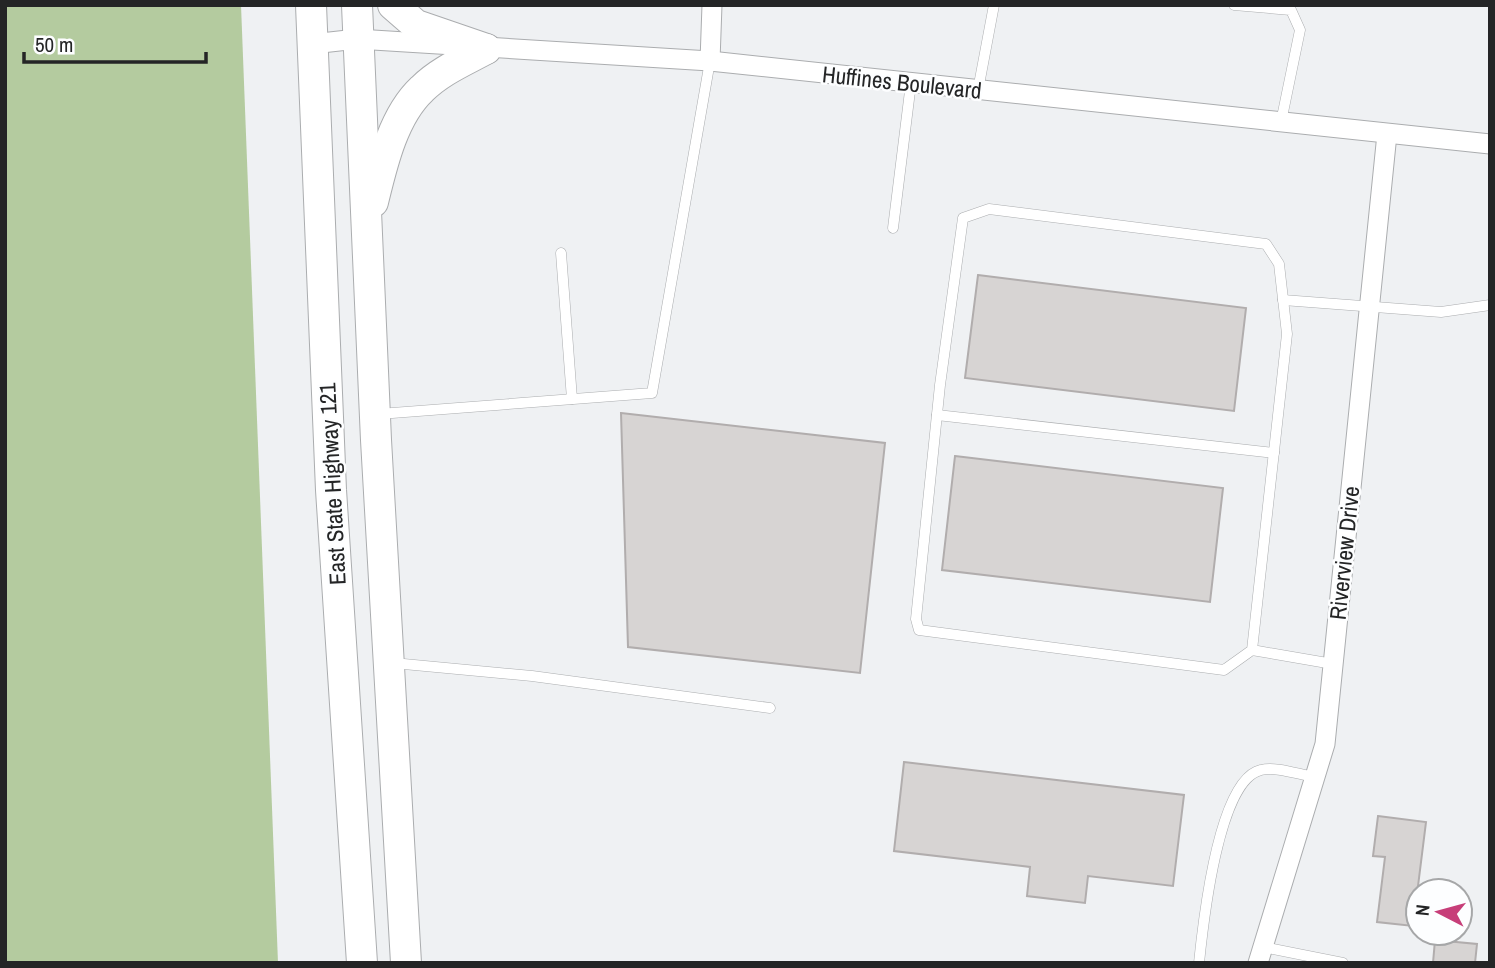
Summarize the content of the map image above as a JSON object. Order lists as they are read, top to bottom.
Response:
{
  "streets": {
    "main road": ["East State Highway 121"],
    "street": ["Huffines Boulevard", "Riverview Drive"]
  },
  "crossings": [
    ["Huffines Boulevard", "East State Highway 121"],
    ["Huffines Boulevard", "Riverview Drive"]
  ],
  "scale_bar": "50 m",
  "north": "left"
}
